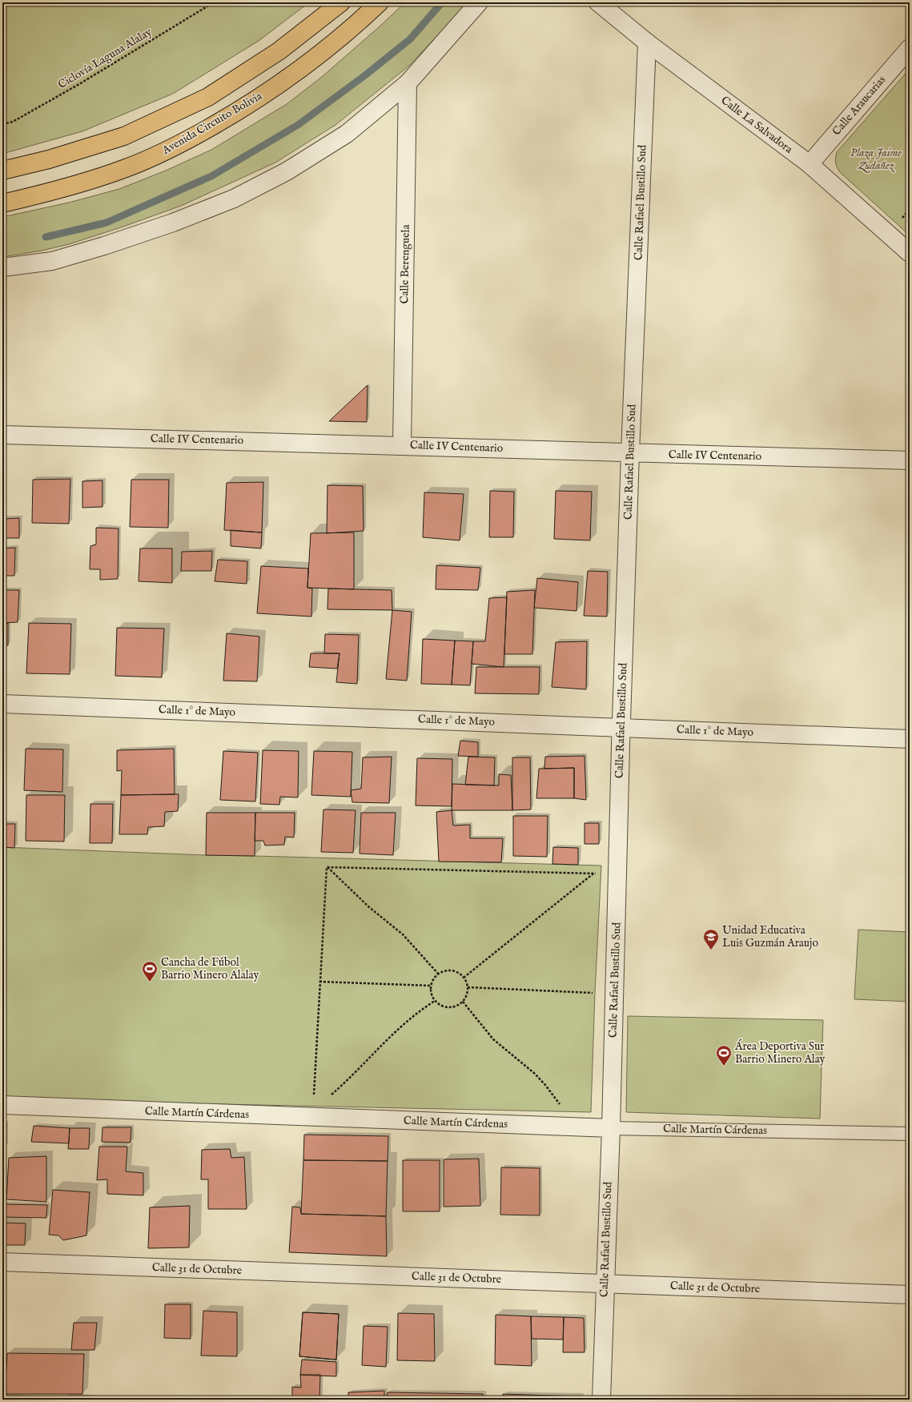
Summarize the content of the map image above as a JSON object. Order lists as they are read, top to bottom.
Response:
{
  "streets": {
    "main road": ["Avenida Circuito Bolivia"],
    "street": [
      "Calle Araucarias",
      "Calle La Salvadora",
      "Calle Rafael Bustillo Sud",
      "Calle Berenguela",
      "Calle IV Centenario",
      "Calle 1° de Mayo",
      "Calle Martín Cárdenas",
      "Calle 31 de Octubre"
    ],
    "path": ["Ciclovía Laguna Alalay"]
  },
  "crossings": [
    ["Calle Araucarias", "Calle La Salvadora"],
    ["Calle La Salvadora", "Calle Rafael Bustillo Sud"],
    ["Calle Rafael Bustillo Sud", "Calle IV Centenario"],
    ["Calle Rafael Bustillo Sud", "Calle 1° de Mayo"],
    ["Calle Rafael Bustillo Sud", "Calle Martín Cárdenas"],
    ["Calle Rafael Bustillo Sud", "Calle 31 de Octubre"],
    ["Calle Berenguela", "Calle IV Centenario"]
  ],
  "parks": ["Plaza Jaime Zudañez"],
  "places": {
    "school or university": ["Unidad Educativa Luis Guzmán Araujo"],
    "sports": ["Cancha de Fúbol Barrio Minero Alalay", "Área Deportiva Sur Barrio Minero Alay"]
  }
}
